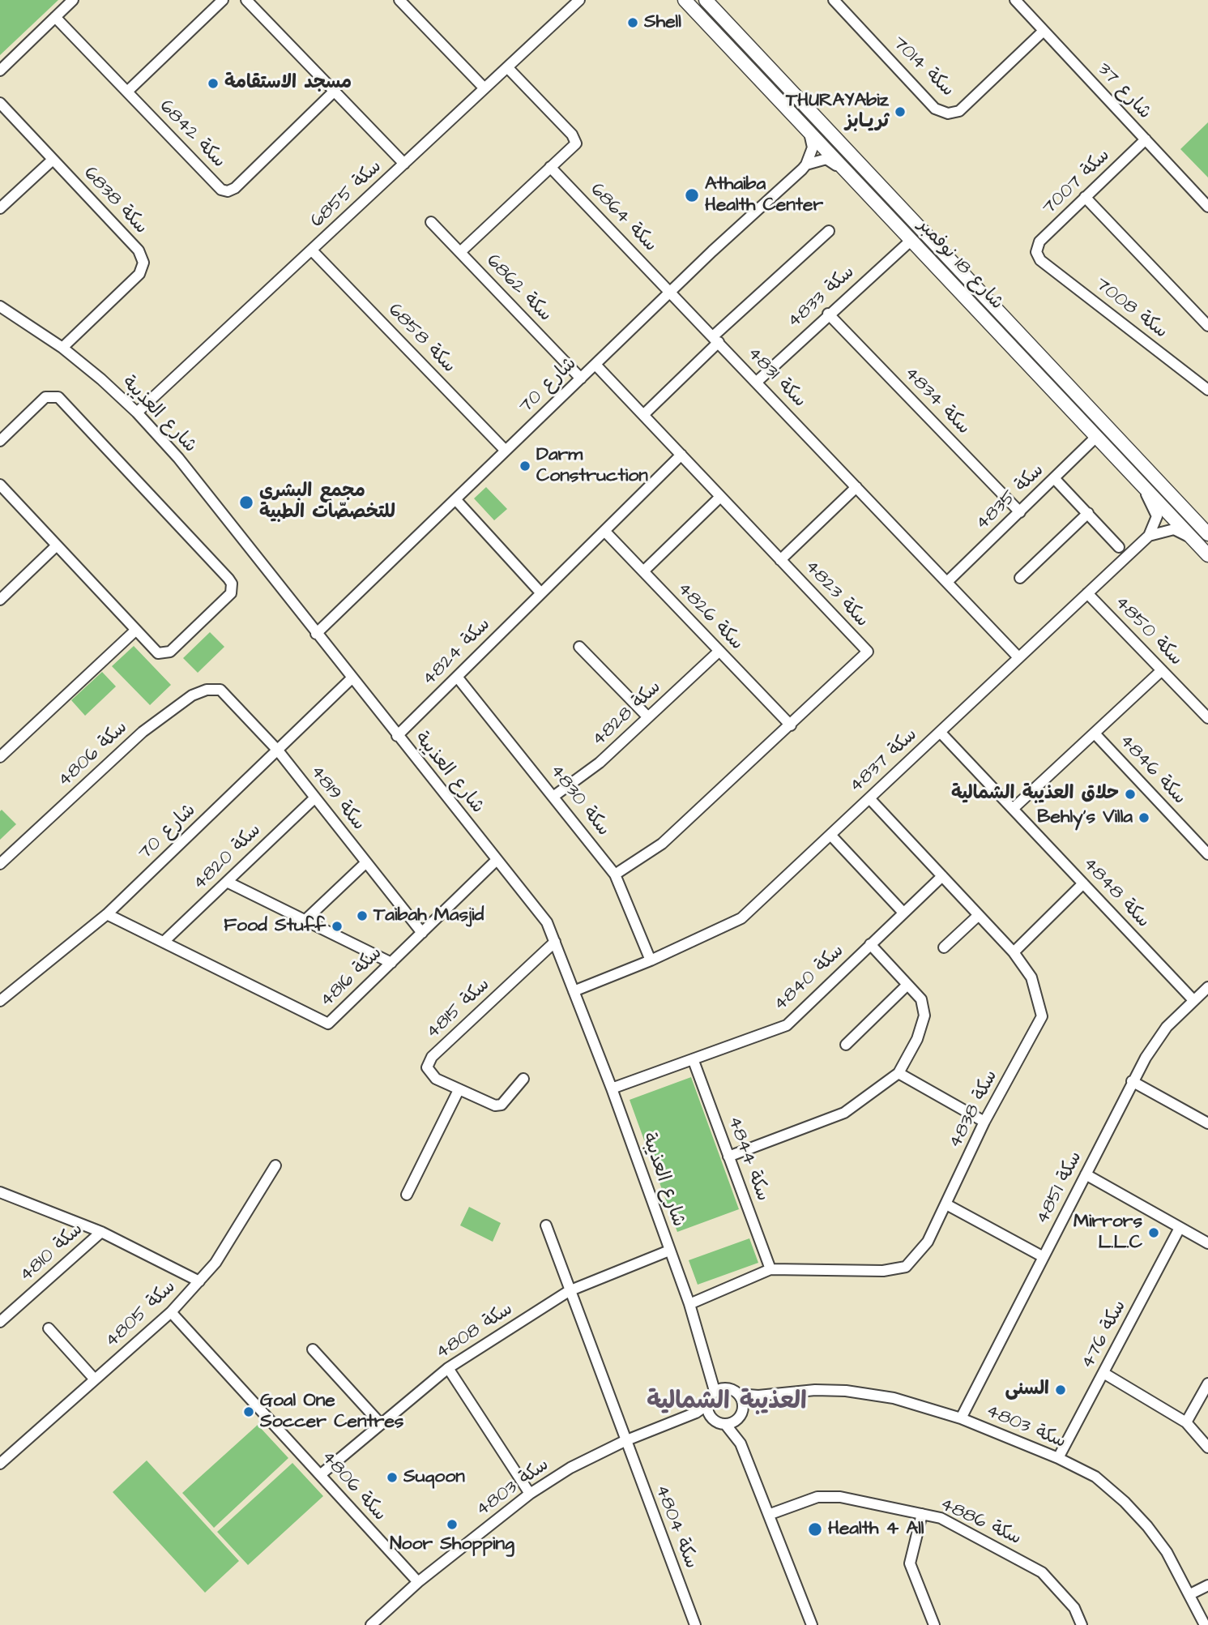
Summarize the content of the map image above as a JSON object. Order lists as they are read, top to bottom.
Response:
{
  "streets": {
    "main road": ["شارع 18 نوفمبر"],
    "street": [
      "سكة 7014",
      "شارع 37",
      "سكة 6842",
      "سكة 7007",
      "سكة 6855",
      "سكة 6838",
      "سكة 6864",
      "سكة 6862",
      "سكة 4833",
      "سكة 7008",
      "سكة 6858",
      "سكة 4831",
      "شارع 70",
      "سكة 4834",
      "شارع العذيبة",
      "سكة 4835",
      "سكة 4823",
      "سكة 4826",
      "سكة 4850",
      "سكة 4824",
      "سكة 4828",
      "سكة 4806",
      "سكة 4837",
      "سكة 4846",
      "سكة 4819",
      "سكة 4830",
      "سكة 4820",
      "سكة 4848",
      "سكة 4816",
      "سكة 4840",
      "سكة 4815",
      "سكة 4838",
      "سكة 4844",
      "سكة 4851",
      "سكة 4810",
      "سكة 4805",
      "سكة 4808",
      "سكة 476",
      "سكة 4803",
      "سكة 4886",
      "سكة 4804"
    ]
  },
  "crossings": [
    ["سكة 7014", "شارع 37"],
    ["شارع 37", "سكة 7007"],
    ["سكة 7007", "سكة 7008"],
    ["سكة 6855", "سكة 6858"],
    ["سكة 6855", "شارع العذيبة"],
    ["سكة 6838", "شارع العذيبة"],
    ["سكة 6864", "سكة 4831"],
    ["سكة 6864", "شارع 70"],
    ["شارع 18 نوفمبر", "سكة 4833"],
    ["شارع 18 نوفمبر", "سكة 4835"],
    ["سكة 6862", "شارع 70"],
    ["سكة 4833", "سكة 4831"],
    ["سكة 4833", "سكة 4834"],
    ["سكة 6858", "شارع 70"],
    ["سكة 4831", "شارع 70"],
    ["سكة 4831", "سكة 4835"],
    ["سكة 4831", "سكة 4837"],
    ["شارع 70", "شارع العذيبة"],
    ["شارع 70", "سكة 4823"],
    ["شارع 70", "سكة 4819"],
    ["سكة 4834", "سكة 4835"],
    ["شارع العذيبة", "سكة 4824"],
    ["شارع العذيبة", "سكة 4837"],
    ["شارع العذيبة", "سكة 4816"],
    ["شارع العذيبة", "سكة 4840"],
    ["شارع العذيبة", "سكة 4815"],
    ["شارع العذيبة", "سكة 4838"],
    ["شارع العذيبة", "سكة 4808"],
    ["شارع العذيبة", "سكة 4803"],
    ["سكة 4823", "سكة 4826"],
    ["سكة 4823", "سكة 4824"],
    ["سكة 4823", "سكة 4830"],
    ["سكة 4826", "سكة 4824"],
    ["سكة 4826", "سكة 4828"],
    ["سكة 4850", "سكة 4837"],
    ["سكة 4824", "سكة 4830"],
    ["سكة 4828", "سكة 4830"],
    ["سكة 4806", "سكة 4819"],
    ["سكة 4806", "سكة 4805"],
    ["سكة 4806", "سكة 4808"],
    ["سكة 4806", "سكة 4803"],
    ["سكة 4837", "سكة 4830"],
    ["سكة 4837", "سكة 4848"],
    ["سكة 4837", "سكة 4838"],
    ["سكة 4819", "سكة 4820"],
    ["سكة 4819", "سكة 4816"],
    ["سكة 4820", "سكة 4816"],
    ["سكة 4848", "سكة 4851"],
    ["سكة 4840", "سكة 4838"],
    ["سكة 4840", "سكة 4844"],
    ["سكة 4838", "سكة 4844"],
    ["سكة 4851", "سكة 4803"],
    ["سكة 4808", "سكة 4804"],
    ["سكة 476", "سكة 4803"],
    ["سكة 4803", "سكة 4804"]
  ],
  "districts": ["العذيبة الشمالية"],
  "places": [
    "Shell",
    "مسجد الاستقامة",
    "THURAYAbiz ثريـابز",
    "Athaiba Health Center",
    "Darm Construction",
    "مجمع البشرى للتخصصّات الطبية",
    "حلاق العذيبة الشمالية",
    "Behly's Villa",
    "Taibah Masjid",
    "Food Stuff",
    "Mirrors L.L.C",
    "السنى",
    "Goal One Soccer Centres",
    "Suqoon",
    "Noor Shopping",
    "Health 4 All"
  ]
}
